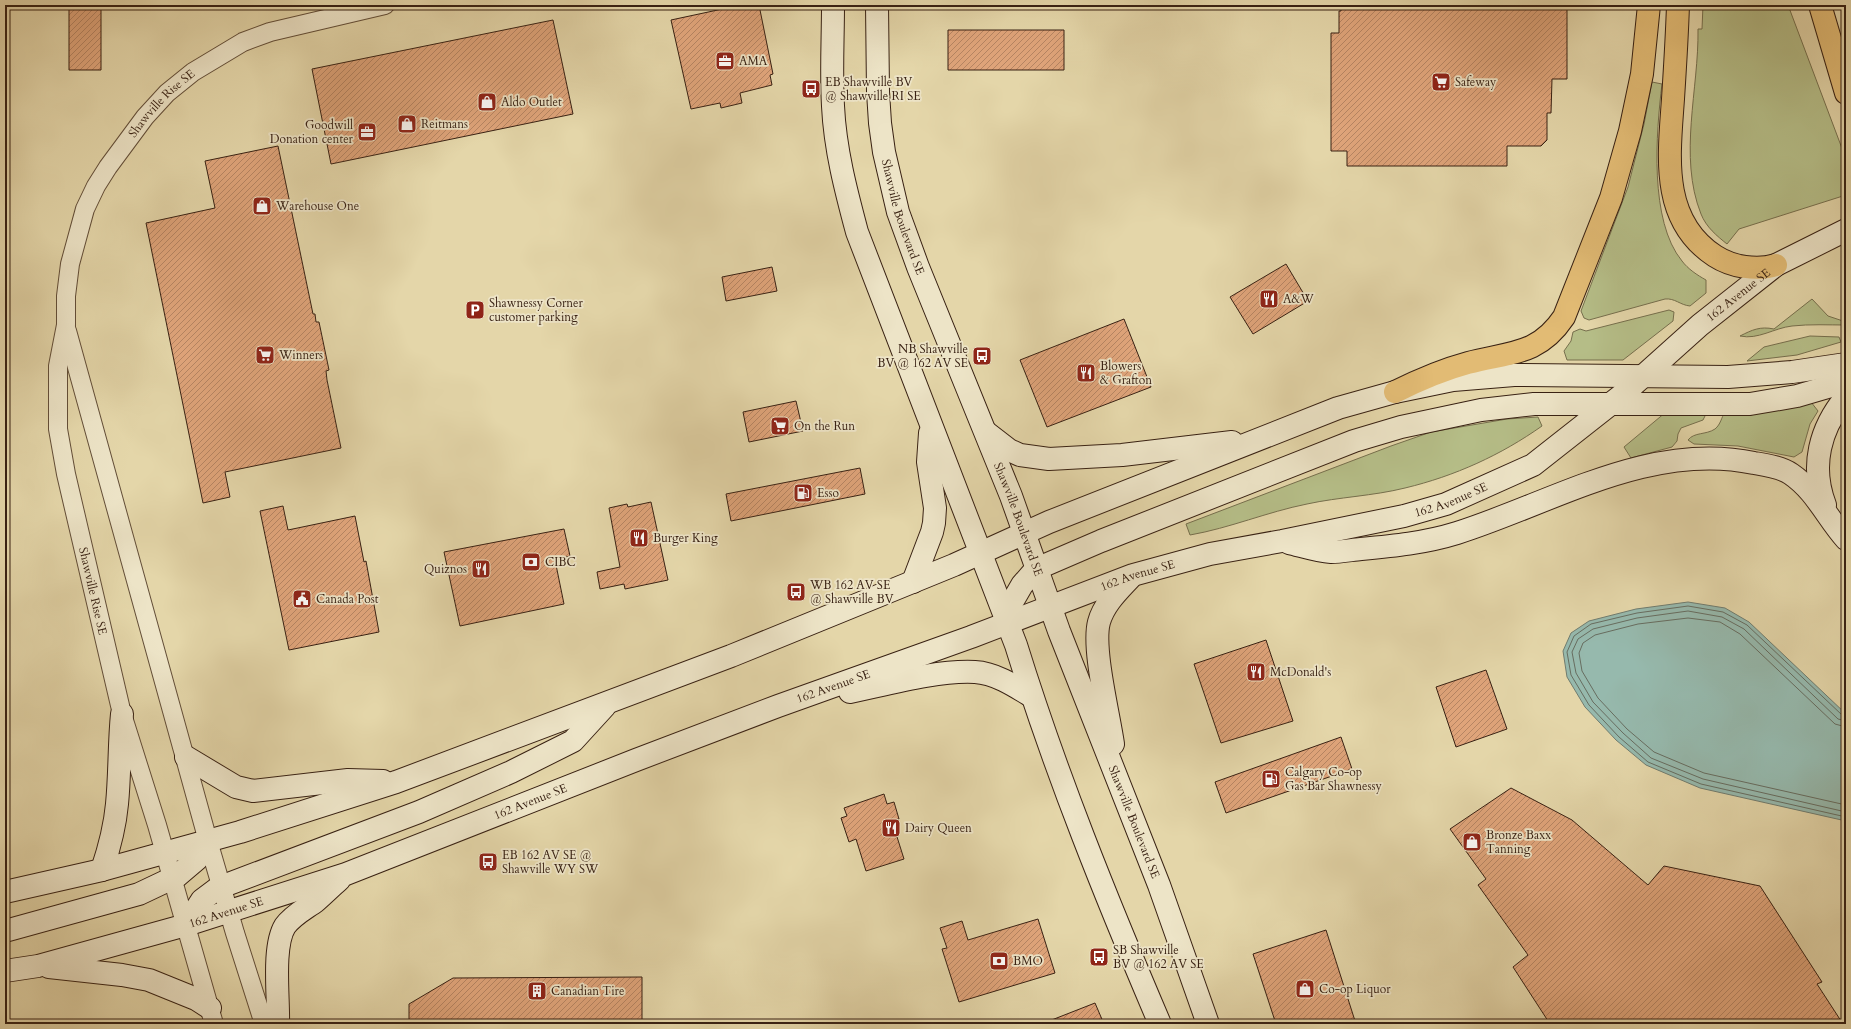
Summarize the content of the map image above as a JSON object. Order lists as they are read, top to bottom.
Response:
{
  "streets": {
    "main road": ["Shawville Boulevard SE", "162 Avenue SE"],
    "street": ["Shawville Rise SE"]
  },
  "crossings": [
    ["Shawville Rise SE", "162 Avenue SE"],
    ["Shawville Boulevard SE", "162 Avenue SE"]
  ],
  "places": {
    "office": ["AMA", "Goodwill Donation center"],
    "supermarket": ["Safeway", "Winners", "On the Run"],
    "bus stop": [
      "EB Shawville BV @ Shawville RI SE",
      "NB Shawville BV @ 162 AV SE",
      "WB 162 AV SE @ Shawville BV",
      "EB 162 AV SE @ Shawville WY SW",
      "SB Shawville BV @ 162 AV SE"
    ],
    "shop": [
      "Aldo Outlet",
      "Reitmans",
      "Warehouse One",
      "Bronze Baxx Tanning",
      "Co-op Liquor"
    ],
    "restaurant": [
      "A&W",
      "Blowers & Grafton",
      "Burger King",
      "Quiznos",
      "McDonald's",
      "Dairy Queen"
    ],
    "parking": ["Shawnessy Corner customer parking"],
    "fuel station": ["Esso", "Calgary Co-op Gas Bar Shawnessy"],
    "bank": ["CIBC", "BMO"],
    "public building": ["Canada Post"],
    "building": ["Canadian Tire"]
  }
}
